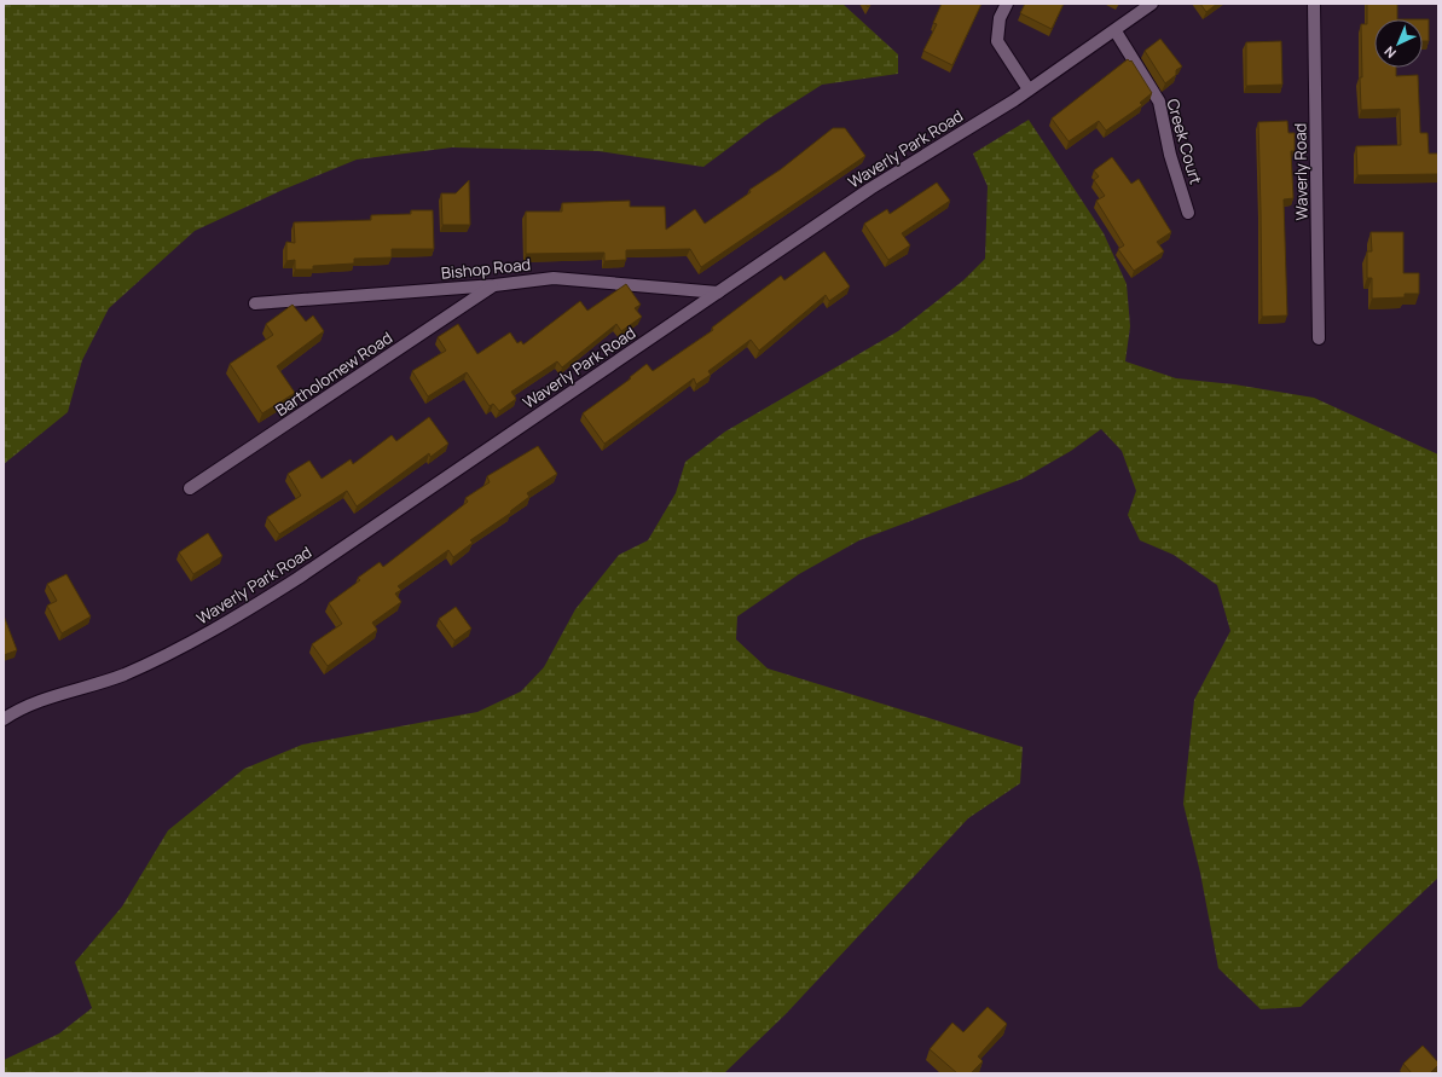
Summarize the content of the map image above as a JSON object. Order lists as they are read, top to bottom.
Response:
{
  "streets": {
    "street": [
      "Creek Court",
      "Waverly Park Road",
      "Waverly Road",
      "Bishop Road",
      "Bartholomew Road"
    ]
  },
  "crossings": [
    ["Creek Court", "Waverly Park Road"],
    ["Waverly Park Road", "Bishop Road"],
    ["Bishop Road", "Bartholomew Road"]
  ],
  "north": "bottom left"
}
